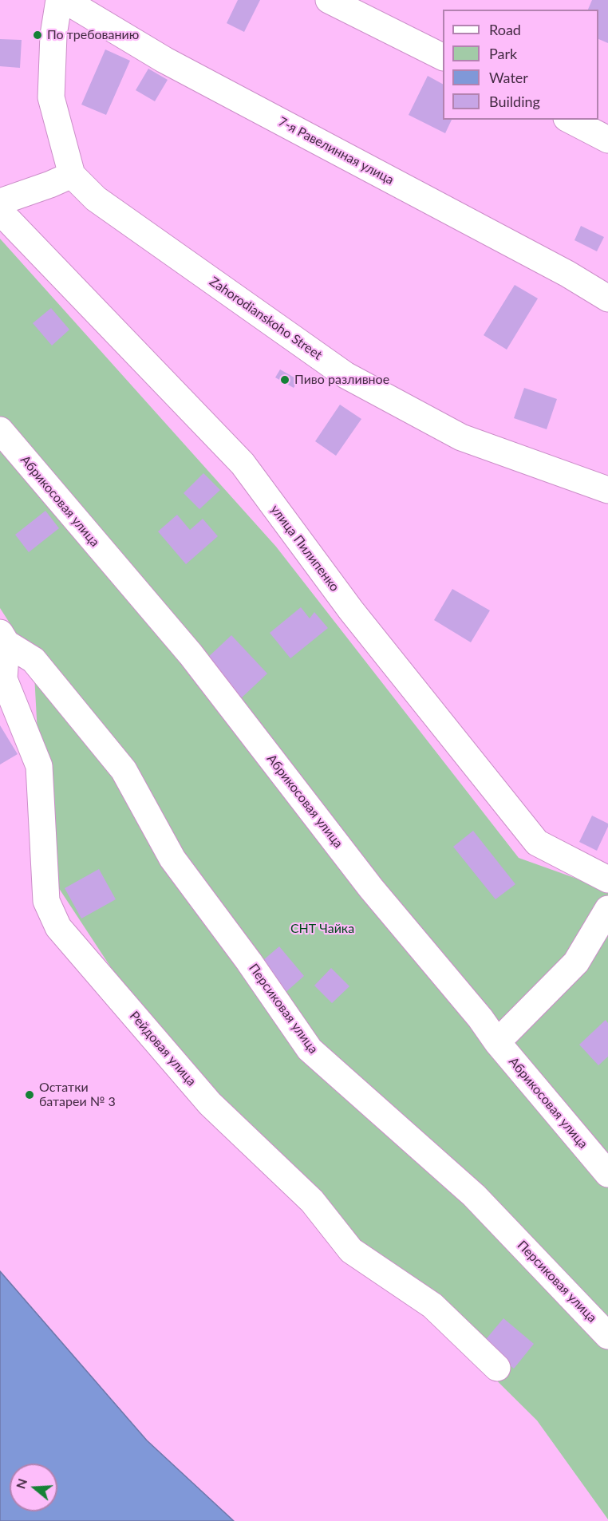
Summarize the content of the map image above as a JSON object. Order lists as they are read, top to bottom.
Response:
{
  "streets": {
    "street": [
      "7-я Равелинная улица",
      "Zahorodianskoho Street",
      "Абрикосовая улица",
      "улица Пилипенко",
      "Персиковая улица",
      "Рейдовая улица"
    ]
  },
  "crossings": [
    ["Персиковая улица", "Рейдовая улица"]
  ],
  "parks": ["СНТ Чайка"],
  "places": ["По требованию", "Пиво разливное", "Остатки батареи № 3"],
  "legend": [
    "Road",
    "Park",
    "Water",
    "Building"
  ],
  "north": "left"
}
